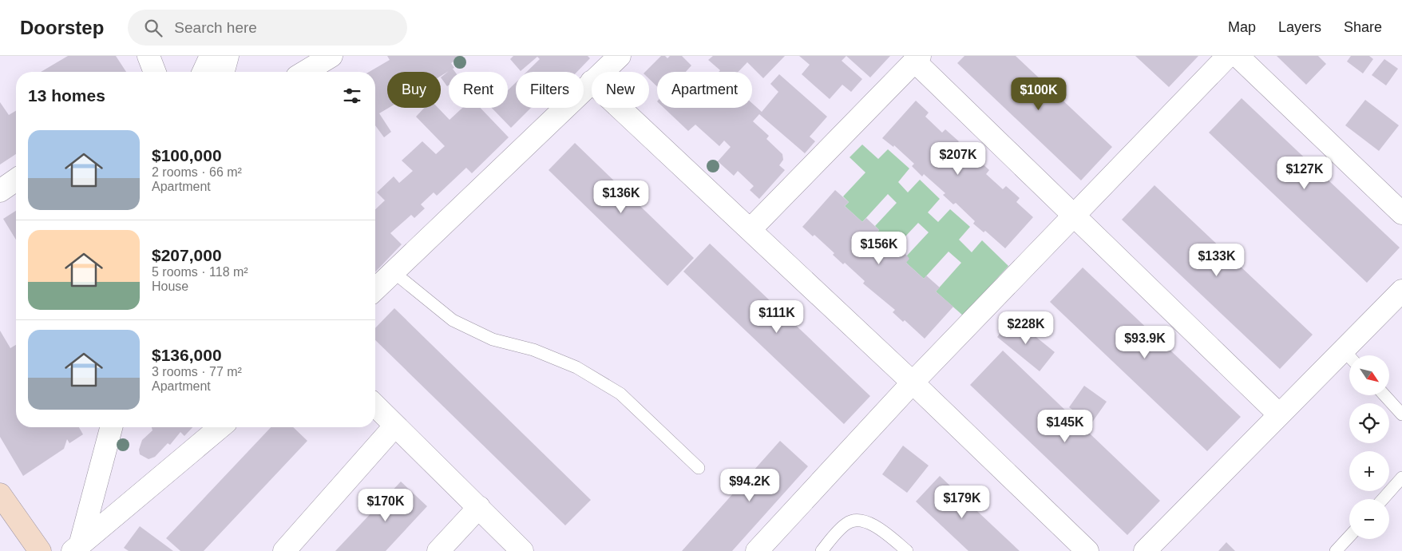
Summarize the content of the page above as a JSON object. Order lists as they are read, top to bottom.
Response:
{
  "north": "bottom right",
  "page": {
    "header": "Doorstep",
    "search": "Search here",
    "nav": ["Map", "Layers", "Share"],
    "chip": [
      "Buy",
      "Rent",
      "Filters",
      "New",
      "Apartment"
    ],
    "heading": "13 homes",
    "price": [
      "$100K",
      "$207K",
      "$127K",
      "$136K",
      "$156K",
      "$133K",
      "$111K",
      "$228K",
      "$93.9K",
      "$145K",
      "$94.2K",
      "$179K",
      "$170K"
    ],
    "list": [
      {
        "name": "$100,000",
        "note": "2 rooms · 66 m² · Apartment"
      },
      {
        "name": "$207,000",
        "note": "5 rooms · 118 m² · House"
      },
      {
        "name": "$136,000",
        "note": "3 rooms · 77 m² · Apartment"
      }
    ],
    "map_buttons": ["+", "−"]
  }
}
